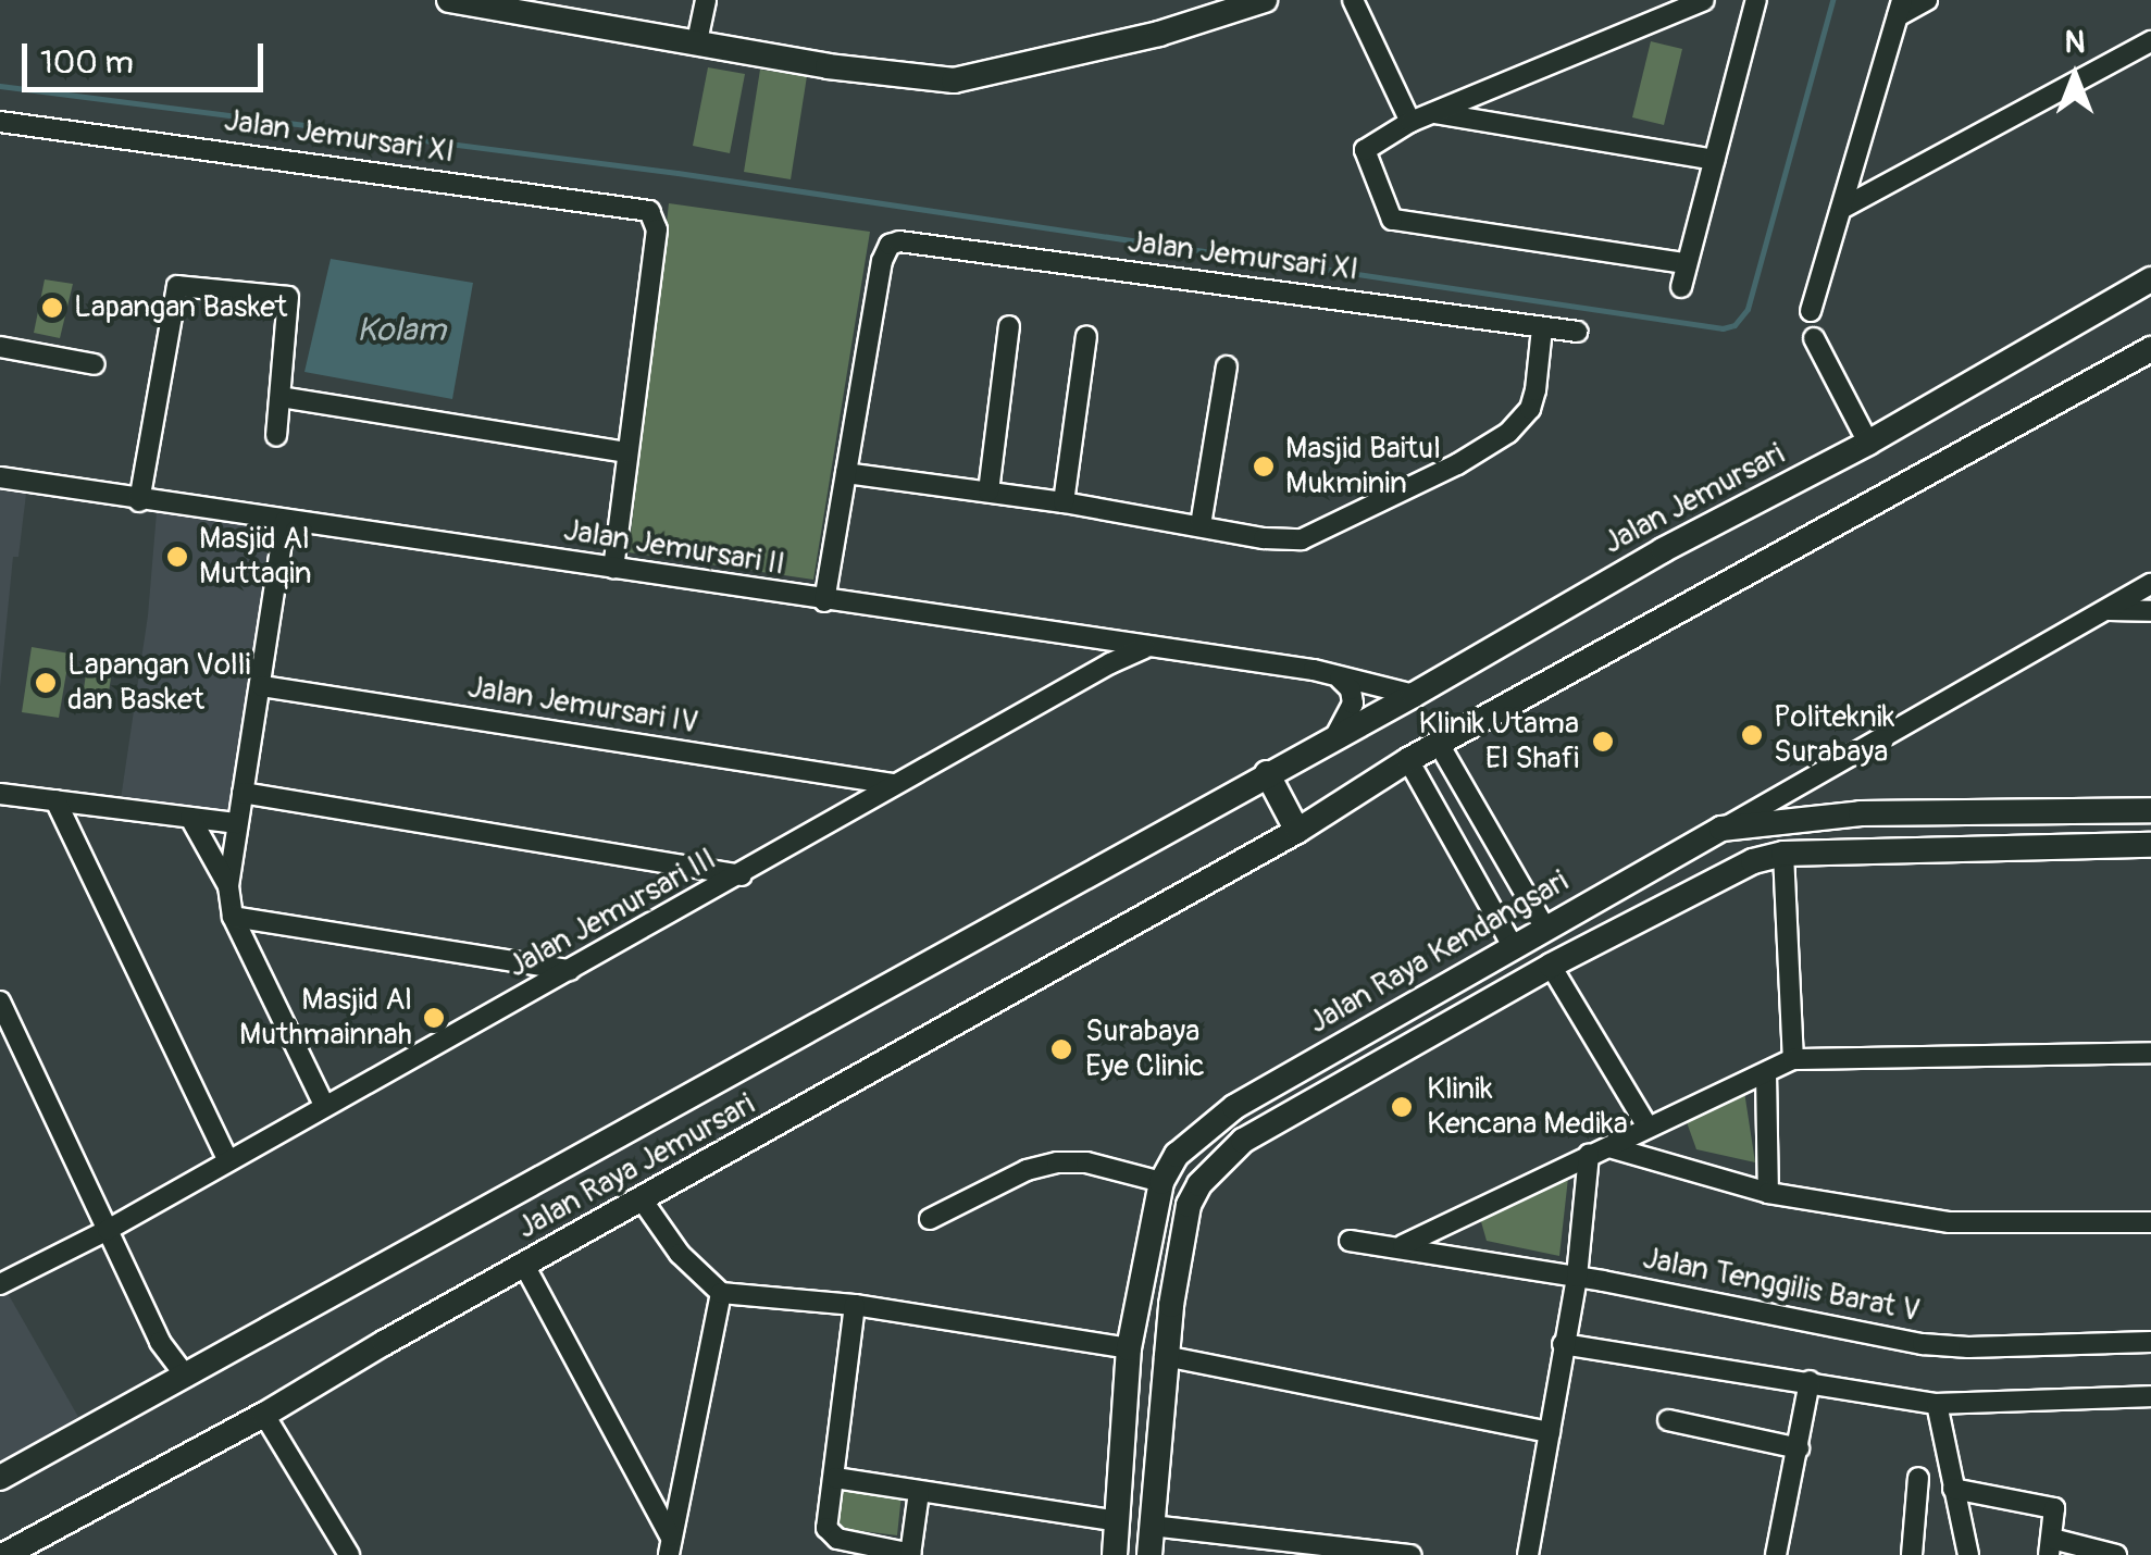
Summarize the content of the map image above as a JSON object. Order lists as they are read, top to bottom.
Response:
{
  "streets": {
    "main road": ["Jalan Jemursari", "Jalan Raya Kendangsari", "Jalan Raya Jemursari"],
    "street": [
      "Jalan Jemursari XI",
      "Jalan Jemursari II",
      "Jalan Jemursari IV",
      "Jalan Jemursari III",
      "Jalan Tenggilis Barat V"
    ]
  },
  "crossings": [
    ["Jalan Jemursari", "Jalan Jemursari II"],
    ["Jalan Jemursari", "Jalan Raya Jemursari"],
    ["Jalan Jemursari II", "Jalan Jemursari III"],
    ["Jalan Jemursari IV", "Jalan Jemursari III"]
  ],
  "water": ["Kolam"],
  "places": [
    "Lapangan Basket",
    "Masjid Baitul Mukminin",
    "Masjid Al Muttaqin",
    "Lapangan Volli dan Basket",
    "Politeknik Surabaya",
    "Klinik Utama El Shafi",
    "Masjid Al Muthmainnah",
    "Surabaya Eye Clinic",
    "Klinik Kencana Medika"
  ],
  "scale_bar": "100 m",
  "north": "top"
}
